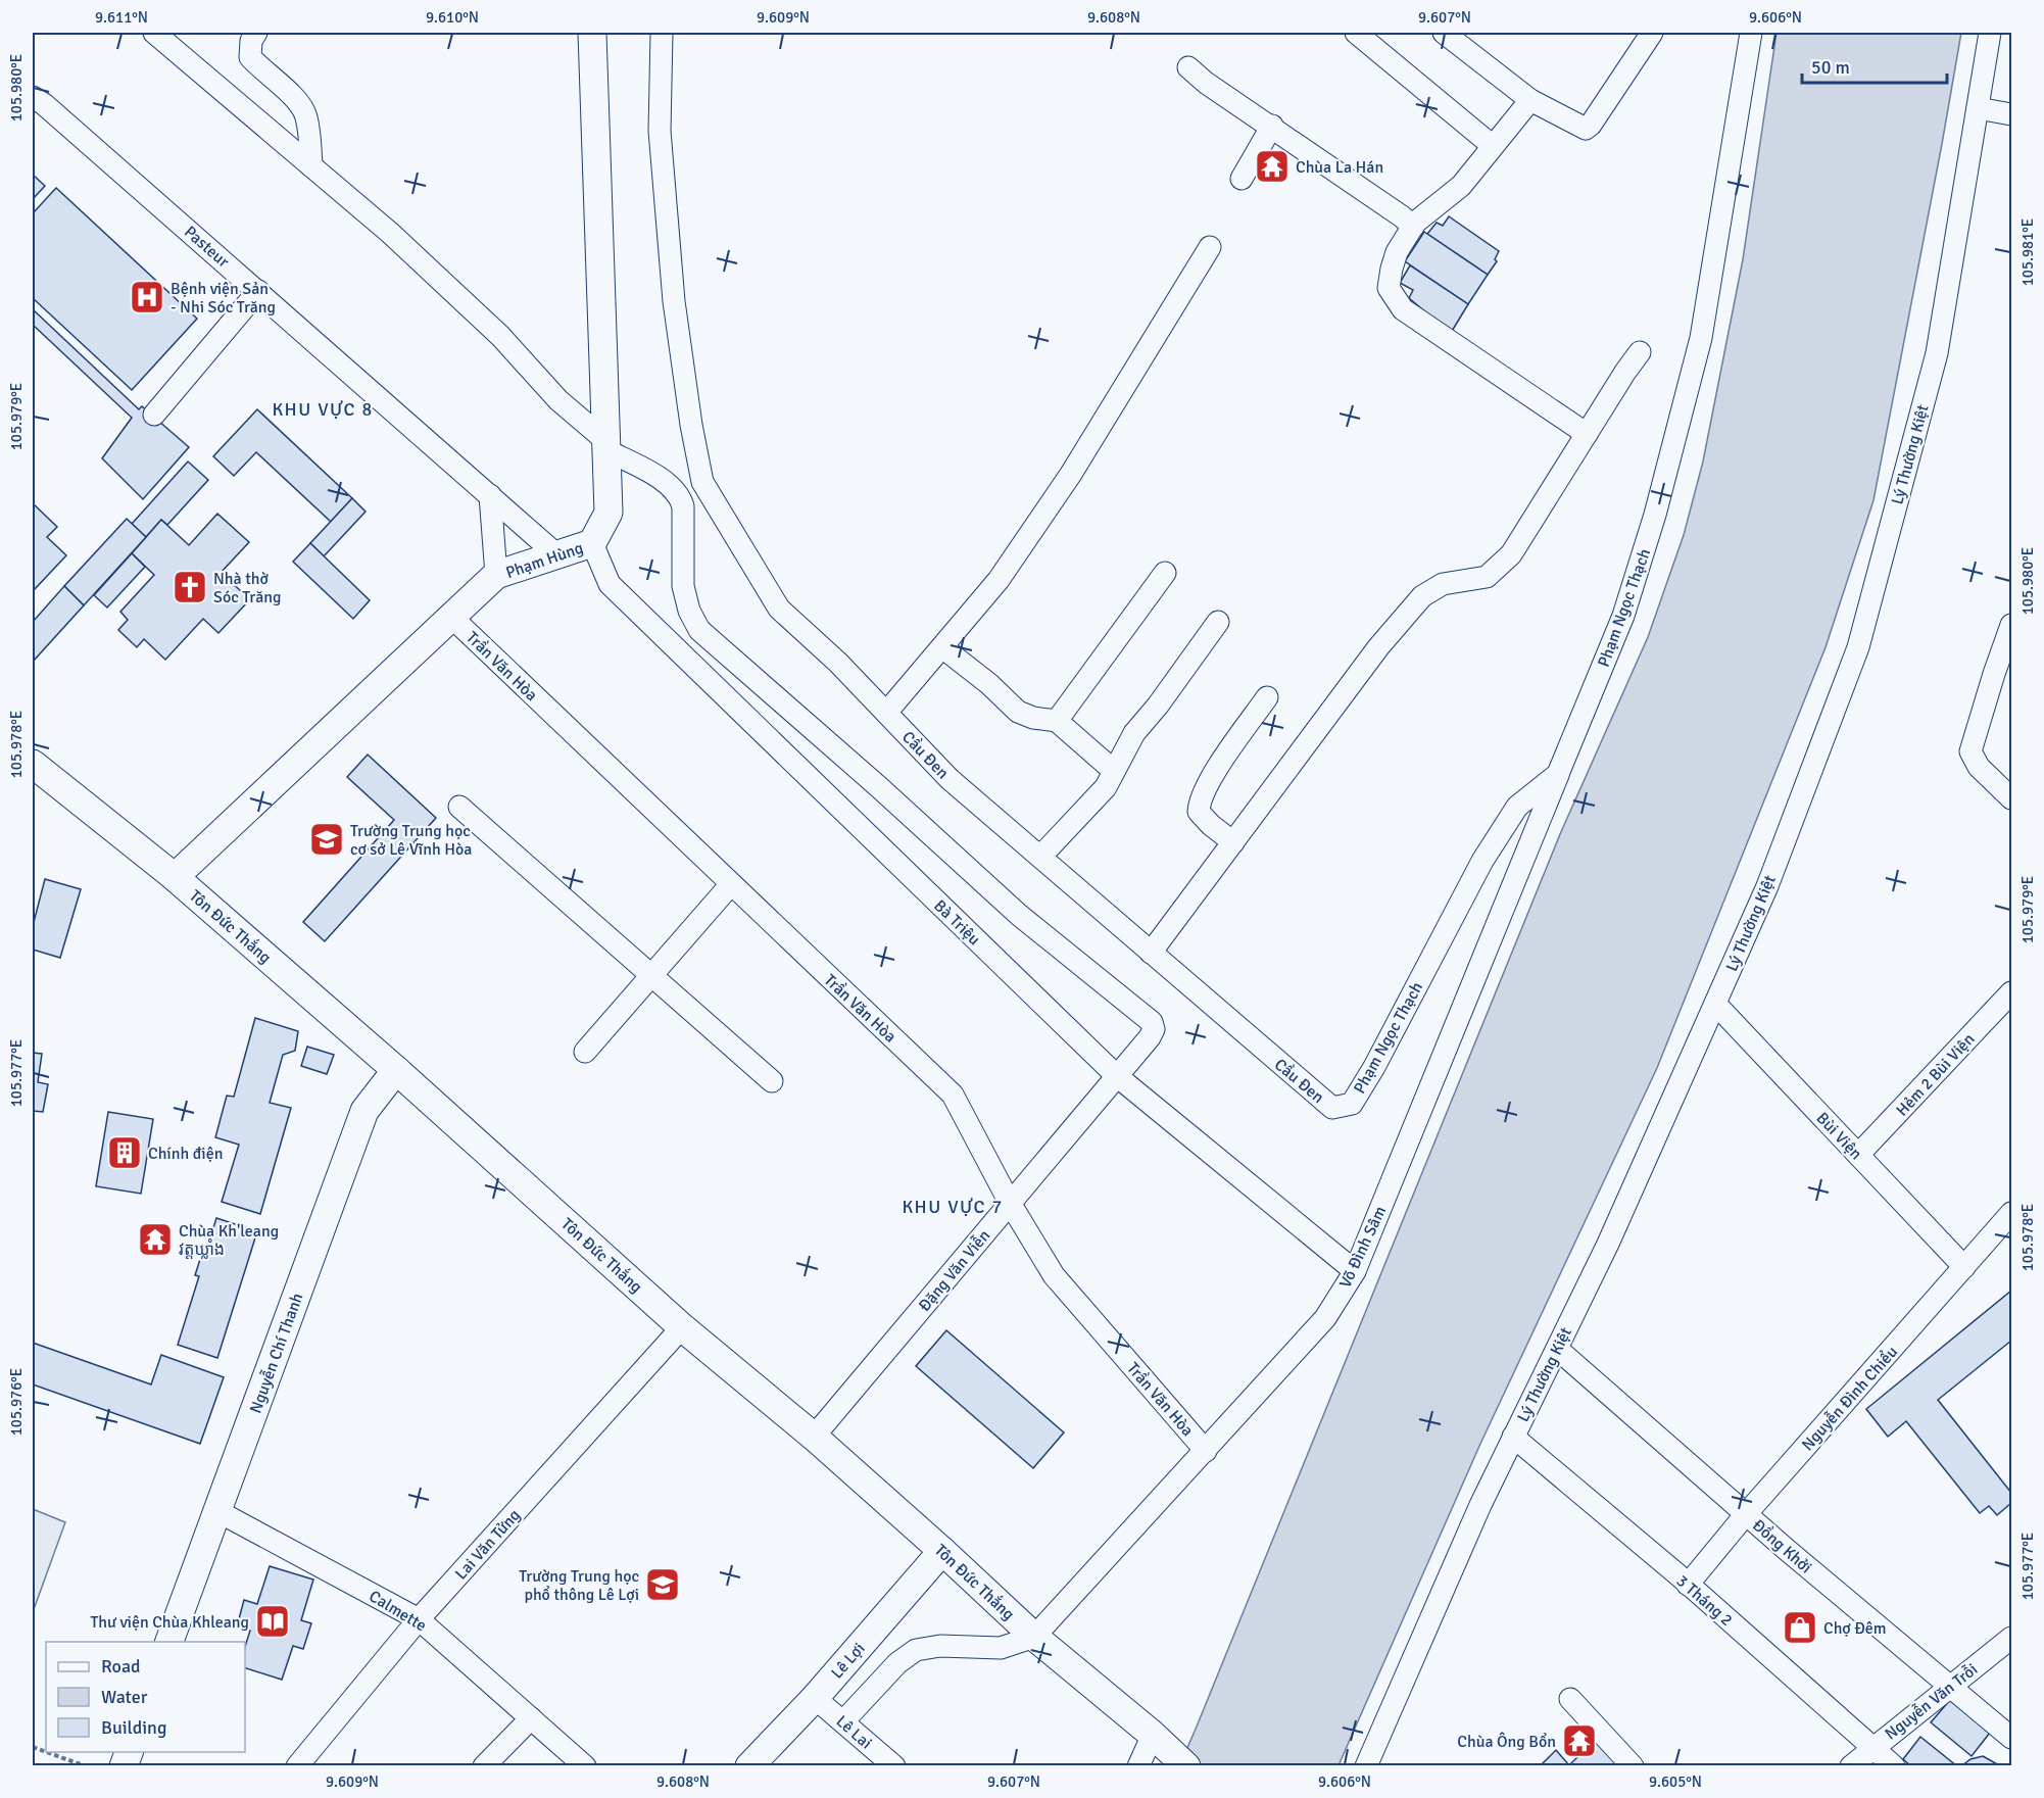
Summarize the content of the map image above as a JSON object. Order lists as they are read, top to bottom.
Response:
{
  "streets": {
    "main road": [
      "Phạm Hùng",
      "Tôn Đức Thắng",
      "Nguyễn Chí Thanh",
      "Lê Lợi"
    ],
    "street": [
      "Pasteur",
      "Lý Thường Kiệt",
      "Phạm Ngọc Thạch",
      "Trần Văn Hòa",
      "Cầu Đen",
      "Bà Triệu",
      "Hẻm 2 Bùi Viện",
      "Bùi Viện",
      "Võ Đình Sâm",
      "Đặng Văn Viễn",
      "Nguyễn Đình Chiểu",
      "Lai Văn Tửng",
      "Đồng Khởi",
      "3 Tháng 2",
      "Calmette",
      "Nguyễn Văn Trỗi",
      "Lê Lai"
    ]
  },
  "crossings": [
    ["Pasteur", "Phạm Hùng"],
    ["Lý Thường Kiệt", "Bùi Viện"],
    ["Lý Thường Kiệt", "Đồng Khởi"],
    ["Lý Thường Kiệt", "3 Tháng 2"],
    ["Phạm Hùng", "Trần Văn Hòa"],
    ["Phạm Hùng", "Bà Triệu"],
    ["Phạm Hùng", "Tôn Đức Thắng"],
    ["Phạm Hùng", "Đặng Văn Viễn"],
    ["Phạm Ngọc Thạch", "Cầu Đen"],
    ["Phạm Ngọc Thạch", "Võ Đình Sâm"],
    ["Trần Văn Hòa", "Võ Đình Sâm"],
    ["Trần Văn Hòa", "Đặng Văn Viễn"],
    ["Bà Triệu", "Võ Đình Sâm"],
    ["Bà Triệu", "Đặng Văn Viễn"],
    ["Tôn Đức Thắng", "Võ Đình Sâm"],
    ["Tôn Đức Thắng", "Đặng Văn Viễn"],
    ["Tôn Đức Thắng", "Nguyễn Chí Thanh"],
    ["Tôn Đức Thắng", "Lai Văn Tửng"],
    ["Tôn Đức Thắng", "Lê Lợi"],
    ["Hẻm 2 Bùi Viện", "Bùi Viện"],
    ["Bùi Viện", "Nguyễn Đình Chiểu"],
    ["Nguyễn Chí Thanh", "Calmette"],
    ["Nguyễn Đình Chiểu", "Đồng Khởi"],
    ["Nguyễn Đình Chiểu", "3 Tháng 2"],
    ["Lai Văn Tửng", "Calmette"],
    ["Đồng Khởi", "Nguyễn Văn Trỗi"],
    ["3 Tháng 2", "Nguyễn Văn Trỗi"],
    ["Lê Lợi", "Lê Lai"]
  ],
  "districts": ["KHU VỰC 8", "KHU VỰC 7"],
  "places": {
    "temple": ["Chùa La Hán", "Chùa Kh'leang វត្តឃ្លាំង", "Chùa Ông Bổn"],
    "hospital": ["Bệnh viện Sản - Nhi Sóc Trăng"],
    "church": ["Nhà thờ Sóc Trăng"],
    "school or university": ["Trường Trung học cơ sở Lê Vĩnh Hòa", "Trường Trung học phổ thông Lê Lợi"],
    "building": ["Chính điện"],
    "library": ["Thư viện Chùa Khleang"],
    "shop": ["Chợ Đêm"]
  },
  "legend": ["Road", "Water", "Building"],
  "scale_bar": "50 m",
  "coordinates": [
    "9.611°N",
    "9.610°N",
    "9.609°N",
    "9.608°N",
    "9.607°N",
    "9.606°N",
    "105.980°E",
    "105.981°E",
    "105.979°E",
    "105.978°E",
    "105.977°E",
    "105.976°E",
    "9.605°N"
  ]
}
